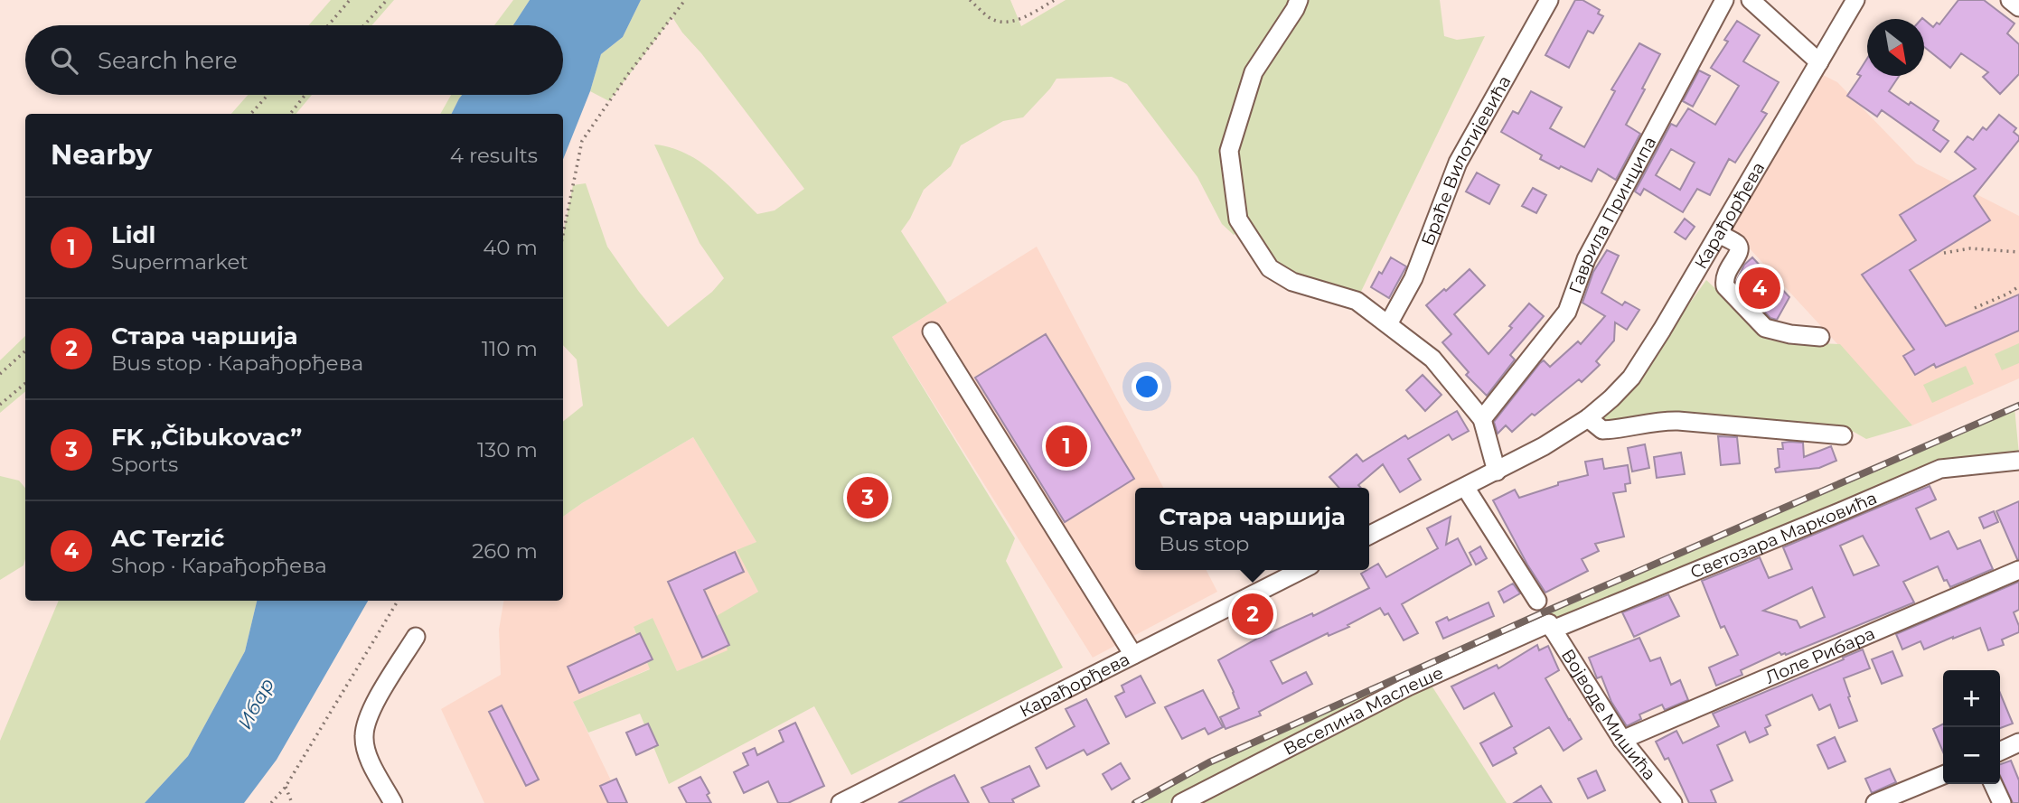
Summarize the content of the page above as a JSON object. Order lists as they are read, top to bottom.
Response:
{
  "streets": {
    "street": [
      "Браће Вилотијевића",
      "Карађорђева",
      "Гаврила Принципа",
      "Светозара Марковића",
      "Лоле Рибара",
      "Веселина Маслеше",
      "Војводе Мишића"
    ]
  },
  "crossings": [
    ["Светозара Марковића", "Веселина Маслеше"],
    ["Светозара Марковића", "Војводе Мишића"],
    ["Лоле Рибара", "Војводе Мишића"],
    ["Веселина Маслеше", "Војводе Мишића"]
  ],
  "water": ["Ибар"],
  "north": "bottom right",
  "page": {
    "search": "Search here",
    "heading": ["Nearby", "4 results"],
    "list": [
      {
        "mark": "1",
        "name": "Lidl",
        "note": "Supermarket",
        "value": "40 m"
      },
      {
        "mark": "2",
        "name": "Стара чаршија",
        "note": "Bus stop · Карађорђева",
        "value": "110 m"
      },
      {
        "mark": "3",
        "name": "FK „Čibukovac”",
        "note": "Sports",
        "value": "130 m"
      },
      {
        "mark": "4",
        "name": "AC Terzić",
        "note": "Shop · Карађорђева",
        "value": "260 m"
      }
    ],
    "pins": [
      "4",
      "1",
      "3",
      "2"
    ],
    "popup": ["Стара чаршија", "Bus stop"],
    "map_buttons": ["+", "−"]
  }
}
